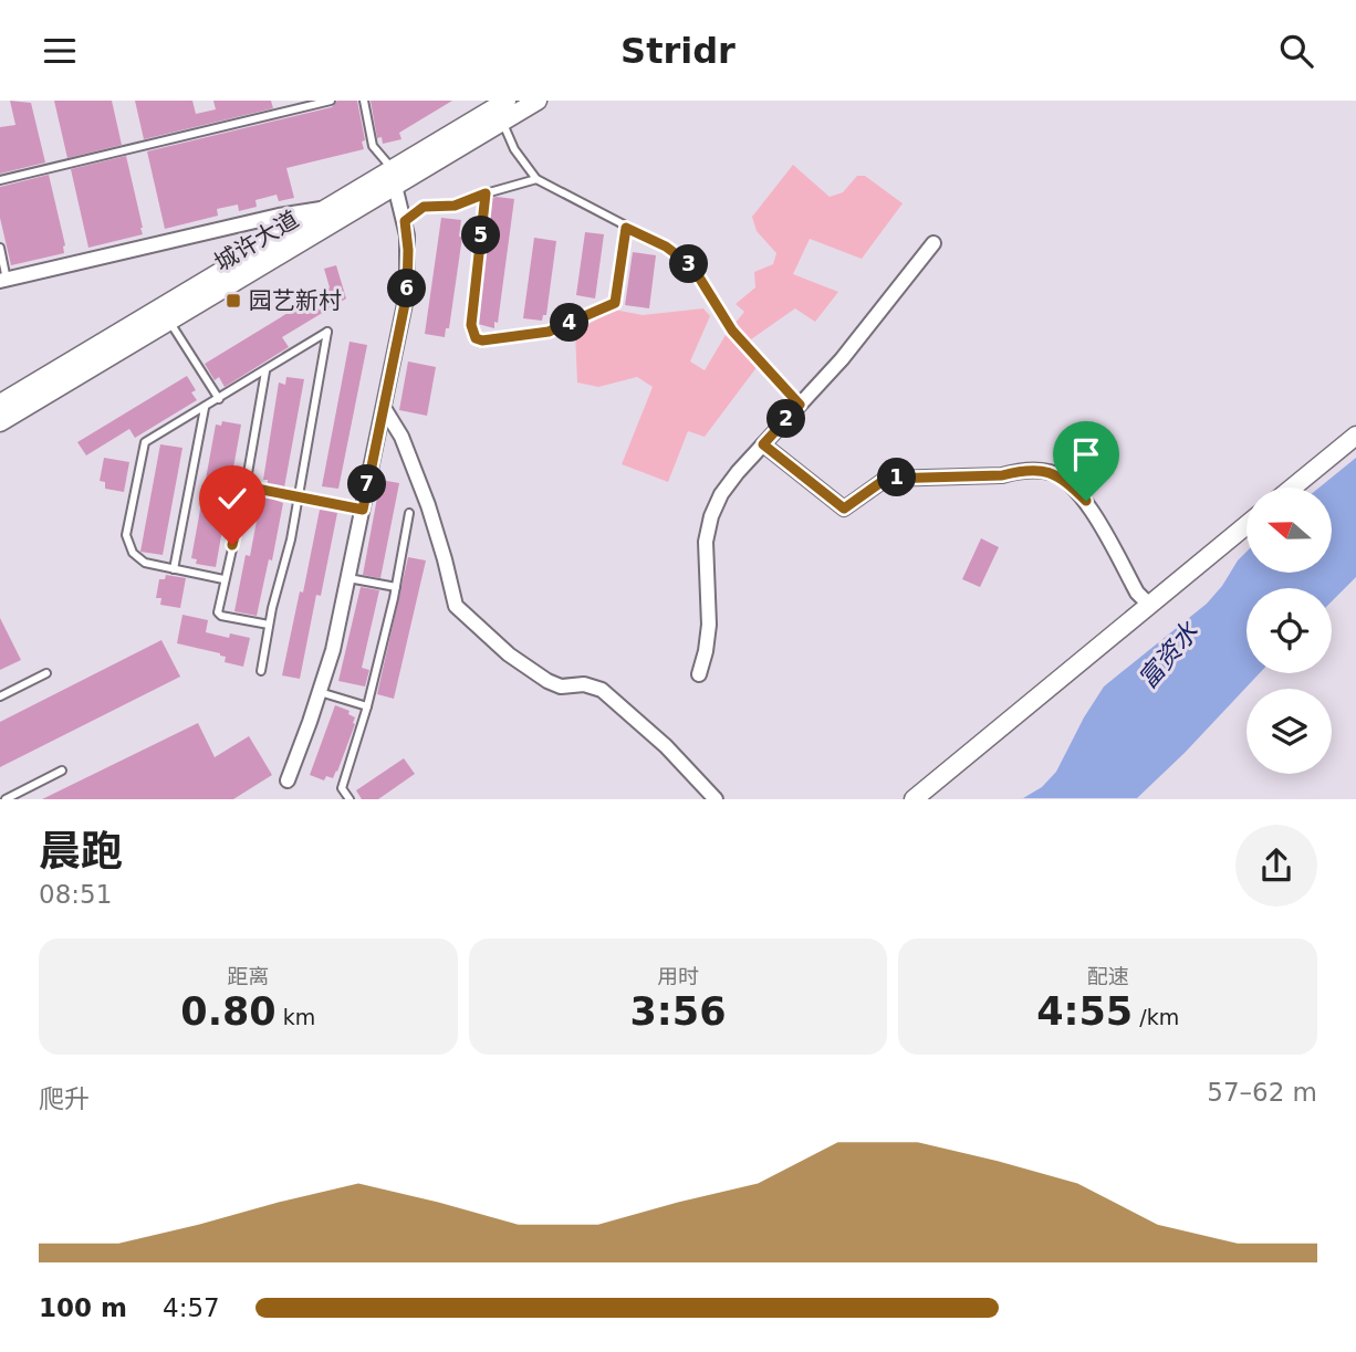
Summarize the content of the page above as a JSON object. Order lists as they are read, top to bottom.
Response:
{
  "streets": {
    "main road": ["城许大道"]
  },
  "water": ["富资水"],
  "places": {
    "transit": ["园艺新村"]
  },
  "north": "left",
  "page": {
    "header": "Stridr",
    "pins": [
      "5",
      "3",
      "6",
      "4",
      "2",
      "1",
      "7"
    ],
    "heading": ["晨跑", "08:51"],
    "stats": [
      ["距离", "0.80 km"],
      ["用时", "3:56"],
      ["配速", "4:55 /km"]
    ],
    "chart": ["爬升", "57–62 m"],
    "list": [
      {
        "name": "100 m",
        "note": "4:57"
      }
    ]
  }
}
